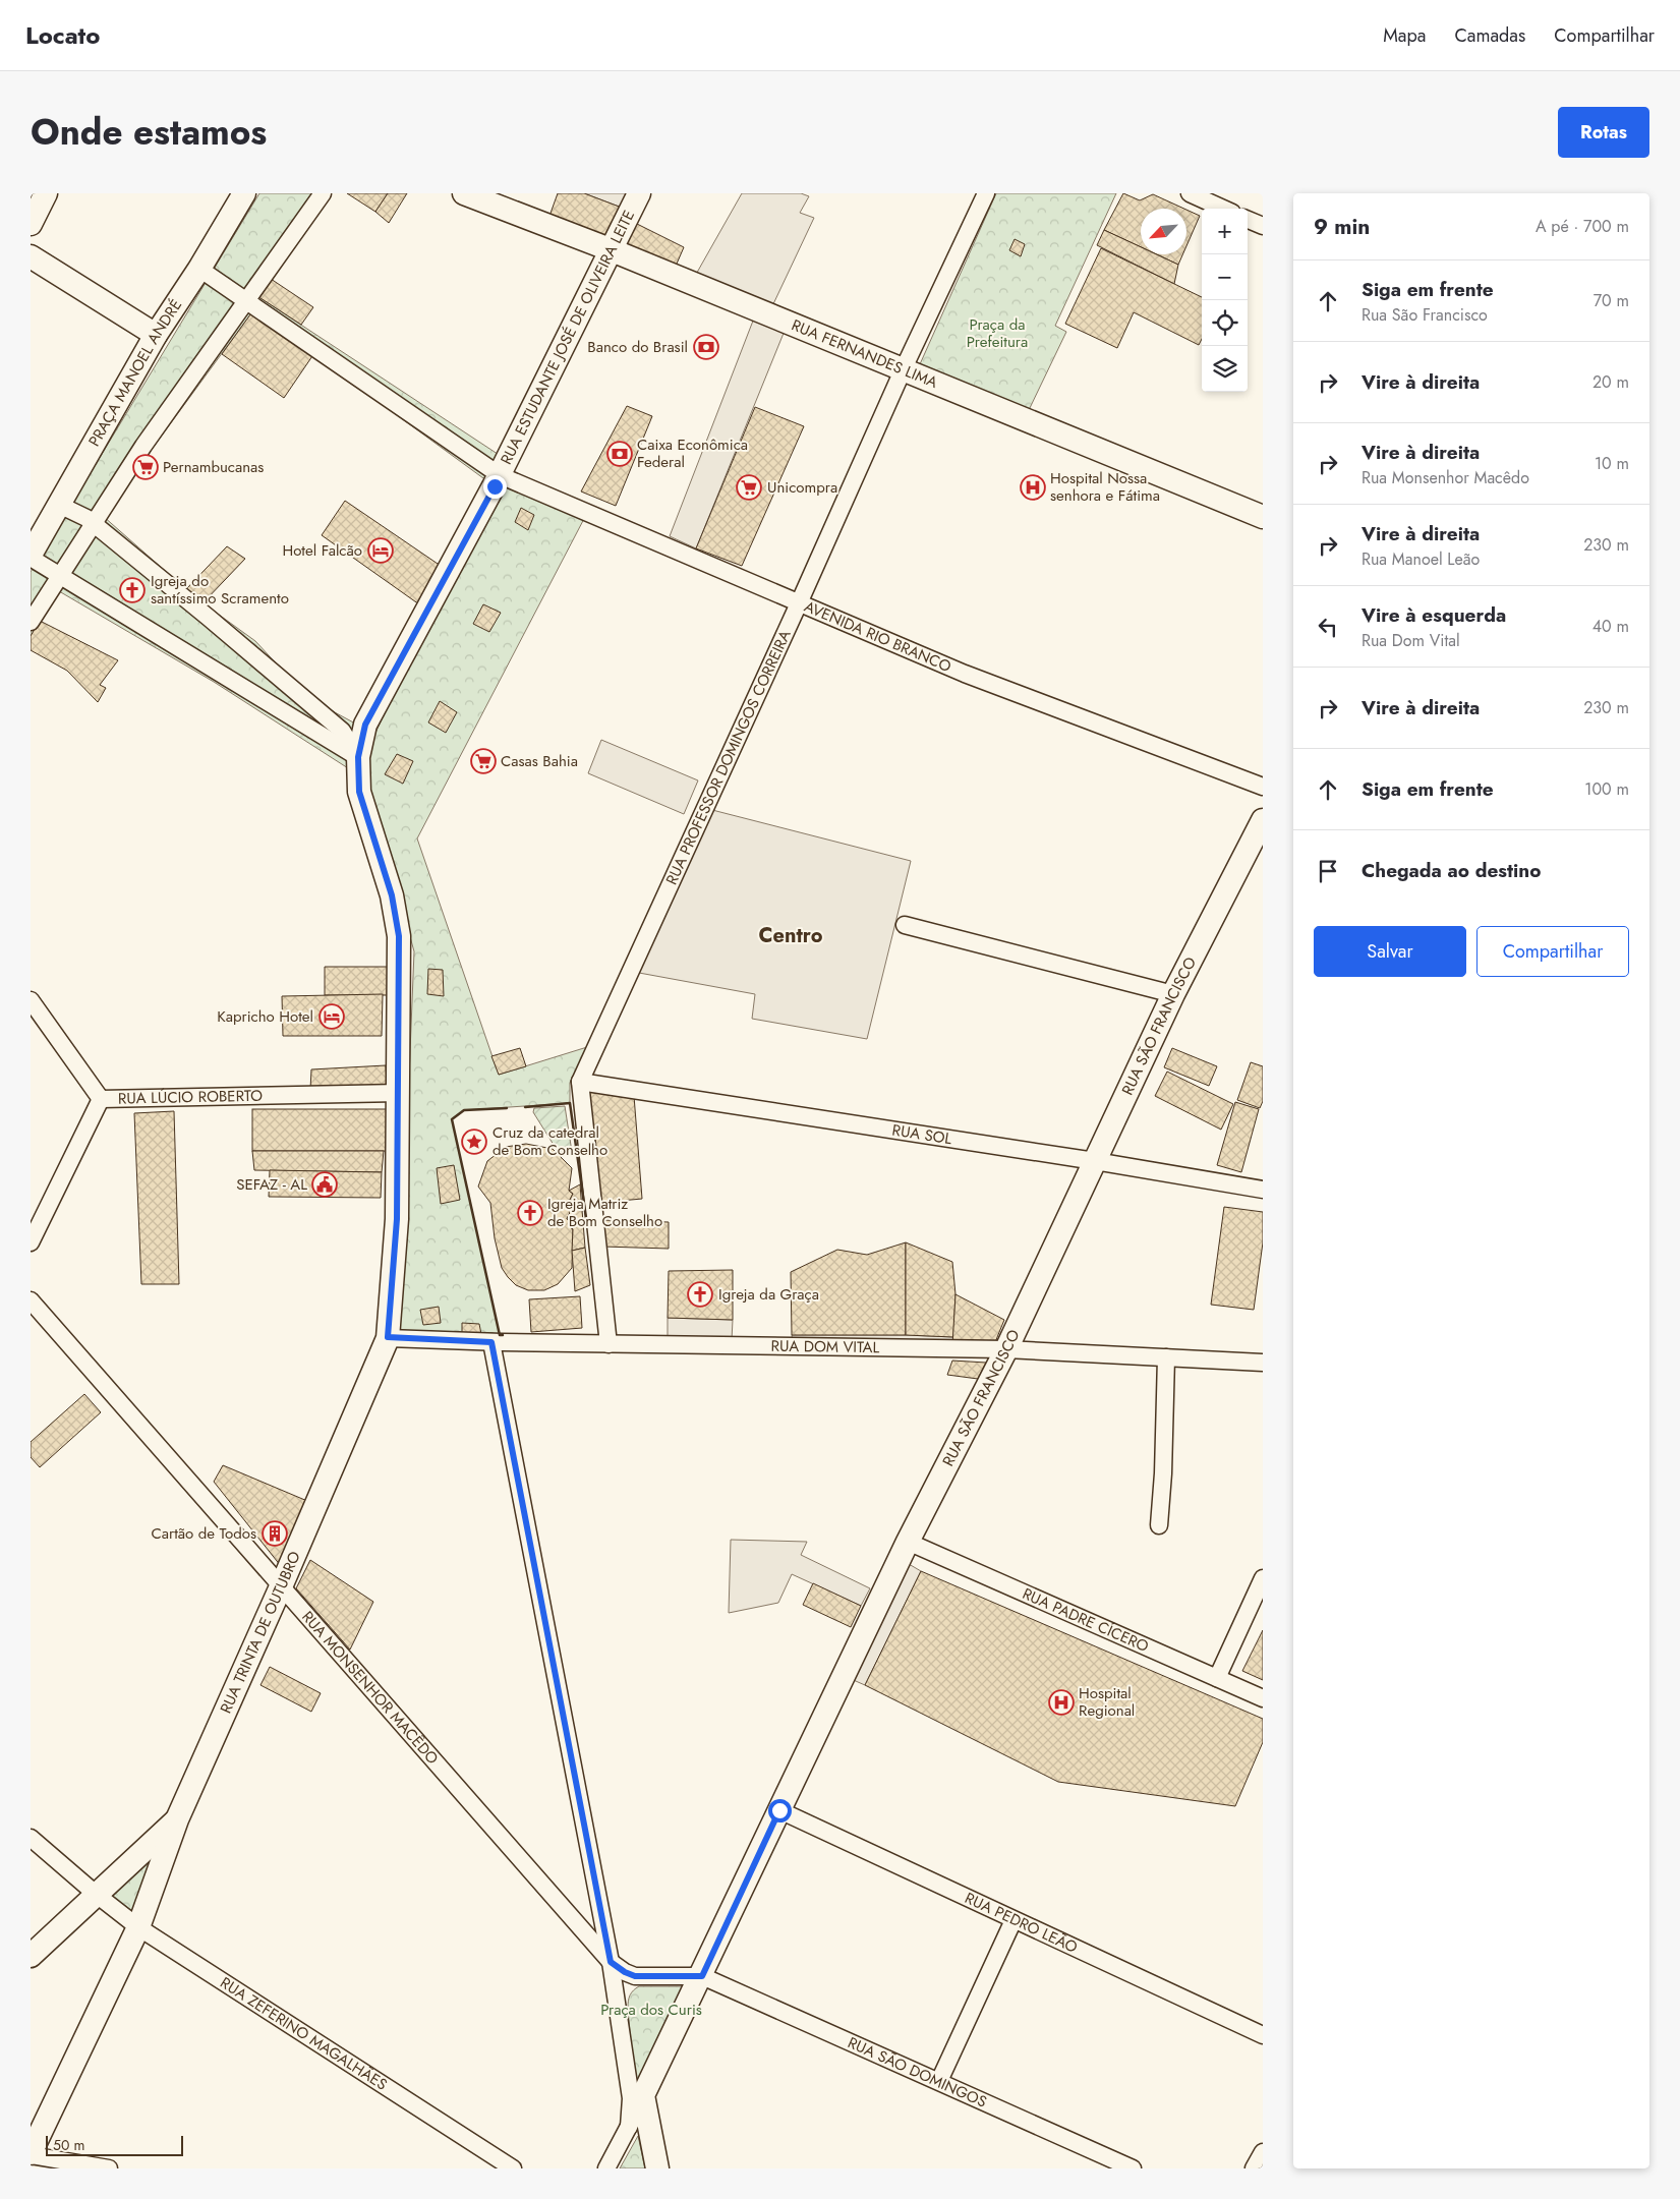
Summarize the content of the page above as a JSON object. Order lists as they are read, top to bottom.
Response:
{
  "streets": {
    "street": [
      "RUA ESTUDANTE JOSÉ DE OLIVEIRA LEITE",
      "RUA FERNANDES LIMA",
      "PRAÇA MANOEL ANDRÉ",
      "AVENIDA RIO BRANCO",
      "RUA PROFESSOR DOMINGOS CORREIRA",
      "RUA SÃO FRANCISCO",
      "RUA LÚCIO ROBERTO",
      "RUA SOL",
      "RUA DOM VITAL",
      "RUA PADRE CÍCERO",
      "RUA TRINTA DE OUTUBRO",
      "RUA MONSENHOR MACÊDO",
      "RUA PEDRO LEÃO",
      "RUA ZEFERINO MAGALHÃES",
      "RUA SÃO DOMINGOS"
    ]
  },
  "crossings": [
    ["RUA ESTUDANTE JOSÉ DE OLIVEIRA LEITE", "RUA FERNANDES LIMA"],
    ["RUA ESTUDANTE JOSÉ DE OLIVEIRA LEITE", "AVENIDA RIO BRANCO"],
    ["RUA ESTUDANTE JOSÉ DE OLIVEIRA LEITE", "RUA LÚCIO ROBERTO"],
    ["RUA ESTUDANTE JOSÉ DE OLIVEIRA LEITE", "RUA TRINTA DE OUTUBRO"],
    ["RUA FERNANDES LIMA", "RUA PROFESSOR DOMINGOS CORREIRA"],
    ["PRAÇA MANOEL ANDRÉ", "AVENIDA RIO BRANCO"],
    ["AVENIDA RIO BRANCO", "RUA PROFESSOR DOMINGOS CORREIRA"],
    ["RUA PROFESSOR DOMINGOS CORREIRA", "RUA SOL"],
    ["RUA SÃO FRANCISCO", "RUA SOL"],
    ["RUA SÃO FRANCISCO", "RUA DOM VITAL"],
    ["RUA SÃO FRANCISCO", "RUA PADRE CÍCERO"],
    ["RUA SÃO FRANCISCO", "RUA MONSENHOR MACÊDO"],
    ["RUA SÃO FRANCISCO", "RUA PEDRO LEÃO"],
    ["RUA SÃO FRANCISCO", "RUA SÃO DOMINGOS"],
    ["RUA LÚCIO ROBERTO", "RUA TRINTA DE OUTUBRO"],
    ["RUA DOM VITAL", "RUA TRINTA DE OUTUBRO"],
    ["RUA TRINTA DE OUTUBRO", "RUA MONSENHOR MACÊDO"],
    ["RUA TRINTA DE OUTUBRO", "RUA ZEFERINO MAGALHÃES"],
    ["RUA MONSENHOR MACÊDO", "RUA SÃO DOMINGOS"]
  ],
  "districts": ["Centro"],
  "parks": ["Praça da Prefeitura", "Praça dos Curis"],
  "places": {
    "bank": ["Banco do Brasil", "Caixa Econômica Federal"],
    "supermarket": ["Pernambucanas", "Unicompra", "Casas Bahia"],
    "hospital": ["Hospital Nossa senhora e Fátima", "Hospital Regional"],
    "hotel": ["Hotel Falcão", "Kapricho Hotel"],
    "church": ["Igreja do santíssimo Scramento", "Igreja Matriz de Bom Conselho", "Igreja da Graça"],
    "place": ["Cruz da catedral de Bom Conselho"],
    "public building": ["SEFAZ - AL"],
    "building": ["Cartão de Todos"]
  },
  "scale_bar": "50 m",
  "north": "bottom left",
  "page": {
    "header": "Locato",
    "nav": ["Mapa", "Camadas", "Compartilhar"],
    "title": "Onde estamos",
    "buttons": [
      "Rotas",
      ["Salvar", "Compartilhar"]
    ],
    "heading": ["9 min", "A pé · 700 m"],
    "map_buttons": ["+", "−"],
    "list": [
      ["Siga em frente", "Rua São Francisco", "70 m"],
      ["Vire à direita", "20 m"],
      ["Vire à direita", "Rua Monsenhor Macêdo", "10 m"],
      ["Vire à direita", "Rua Manoel Leão", "230 m"],
      ["Vire à esquerda", "Rua Dom Vital", "40 m"],
      ["Vire à direita", "230 m"],
      ["Siga em frente", "100 m"],
      "Chegada ao destino"
    ],
    "scale": "50 m"
  }
}
